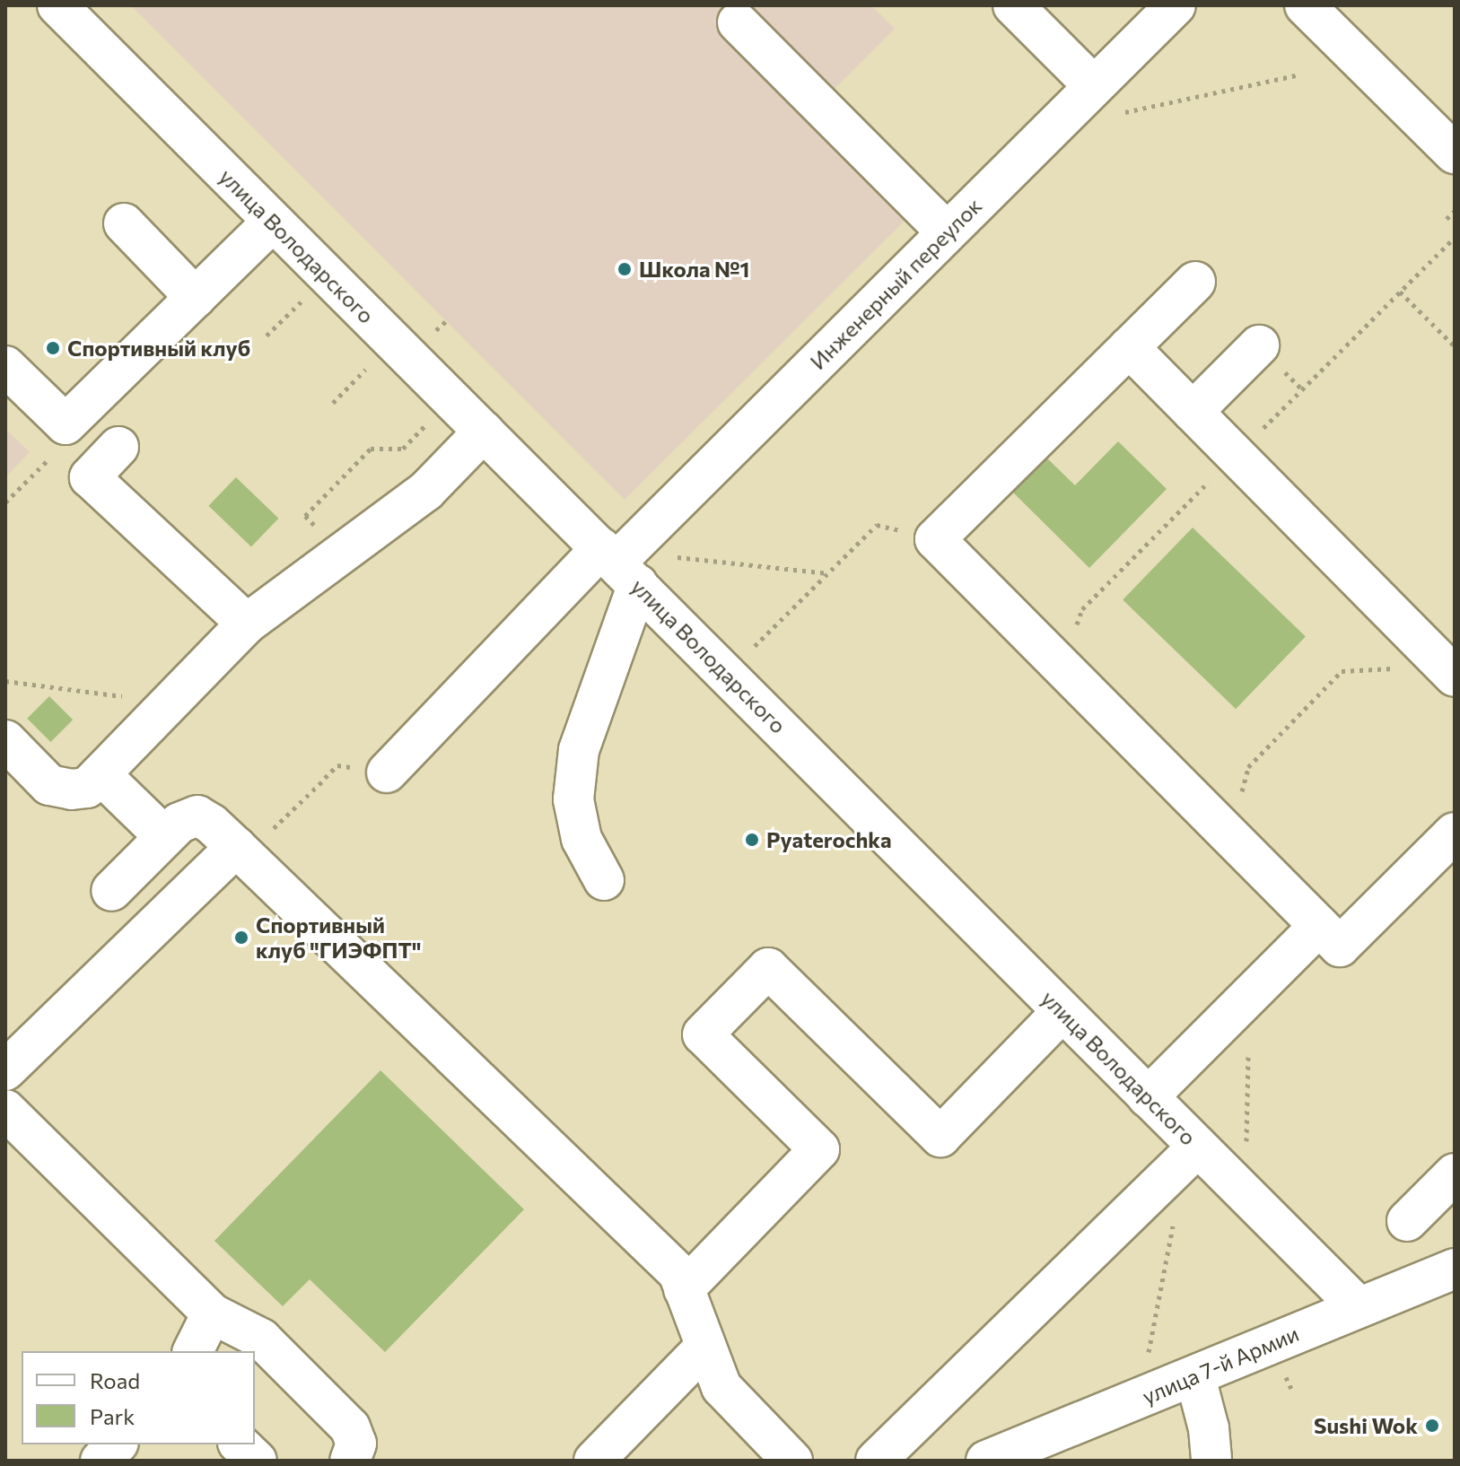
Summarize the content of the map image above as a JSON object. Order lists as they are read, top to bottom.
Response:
{
  "streets": {
    "street": ["улица Володарского", "Инженерный переулок", "улица 7-й Армии"]
  },
  "crossings": [
    ["улица Володарского", "Инженерный переулок"],
    ["улица Володарского", "улица 7-й Армии"]
  ],
  "places": [
    "Школа №1",
    "Спортивный клуб",
    "Pyaterochka",
    "Спортивный клуб \"ГИЭФПТ\"",
    "Sushi Wok"
  ],
  "legend": ["Road", "Park"]
}
